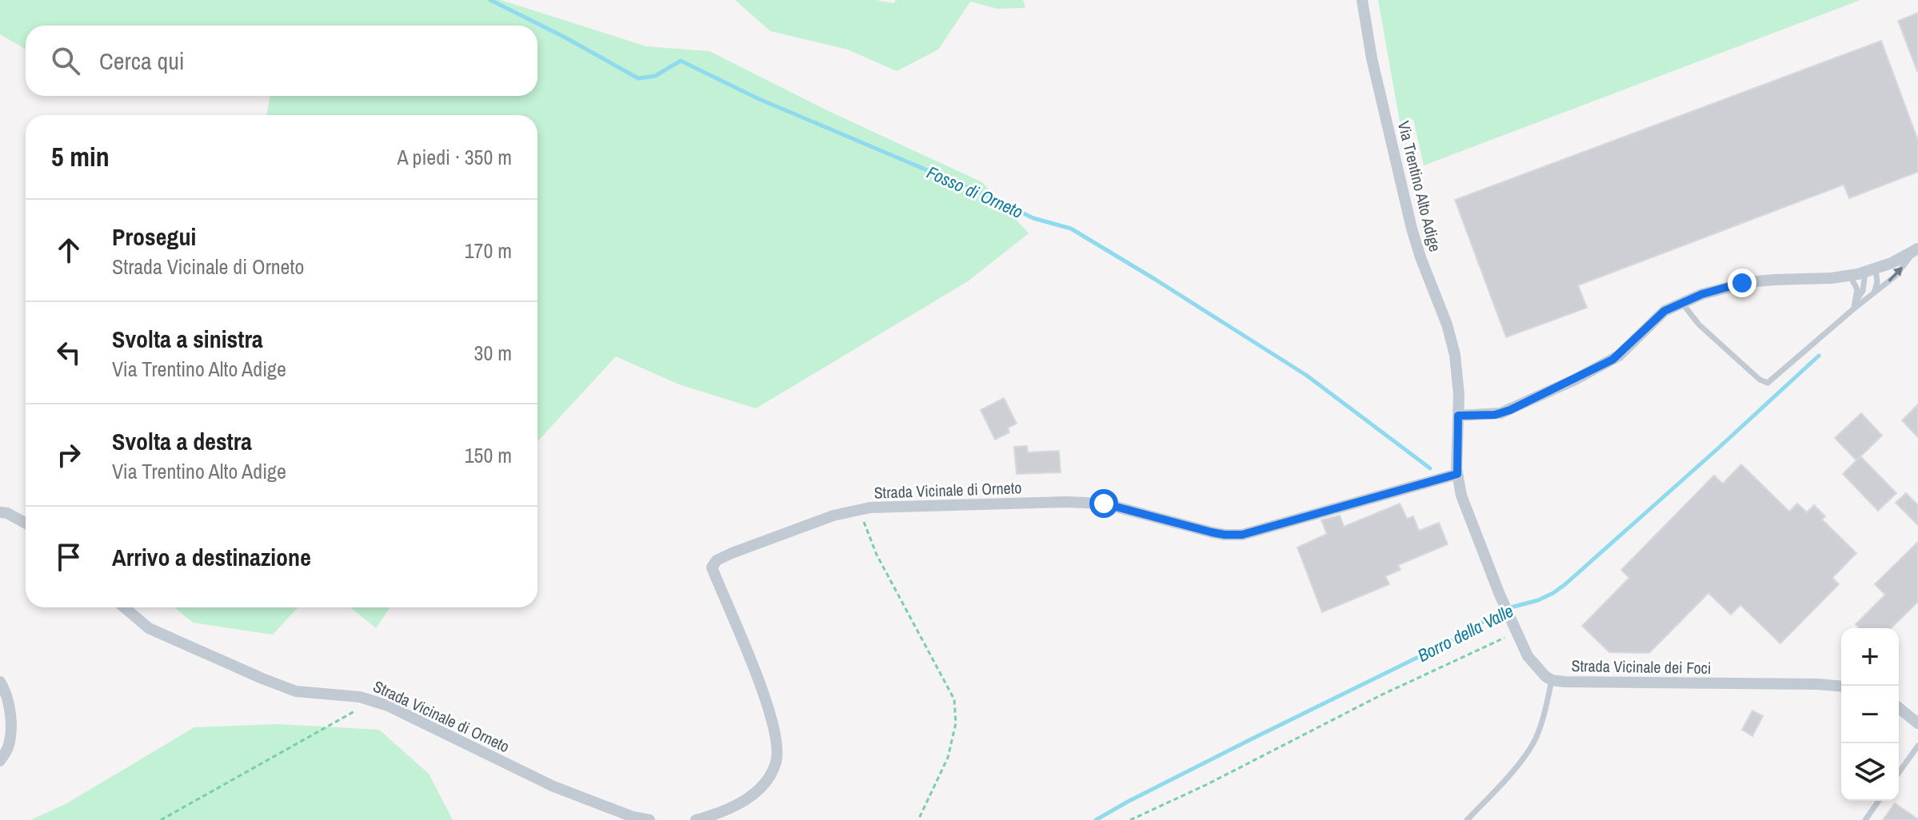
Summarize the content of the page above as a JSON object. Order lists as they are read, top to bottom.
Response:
{
  "streets": {
    "street": ["Via Trentino Alto Adige", "Strada Vicinale di Orneto", "Strada Vicinale dei Foci"]
  },
  "crossings": [
    ["Via Trentino Alto Adige", "Strada Vicinale di Orneto"],
    ["Via Trentino Alto Adige", "Strada Vicinale dei Foci"],
    ["Strada Vicinale di Orneto", "Strada Vicinale dei Foci"]
  ],
  "water": ["Fosso di Orneto", "Borro della Valle"],
  "page": {
    "search": "Cerca qui",
    "heading": ["5 min", "A piedi · 350 m"],
    "list": [
      ["Prosegui", "Strada Vicinale di Orneto", "170 m"],
      ["Svolta a sinistra", "Via Trentino Alto Adige", "30 m"],
      ["Svolta a destra", "Via Trentino Alto Adige", "150 m"],
      "Arrivo a destinazione"
    ],
    "map_buttons": ["+", "−"]
  }
}
